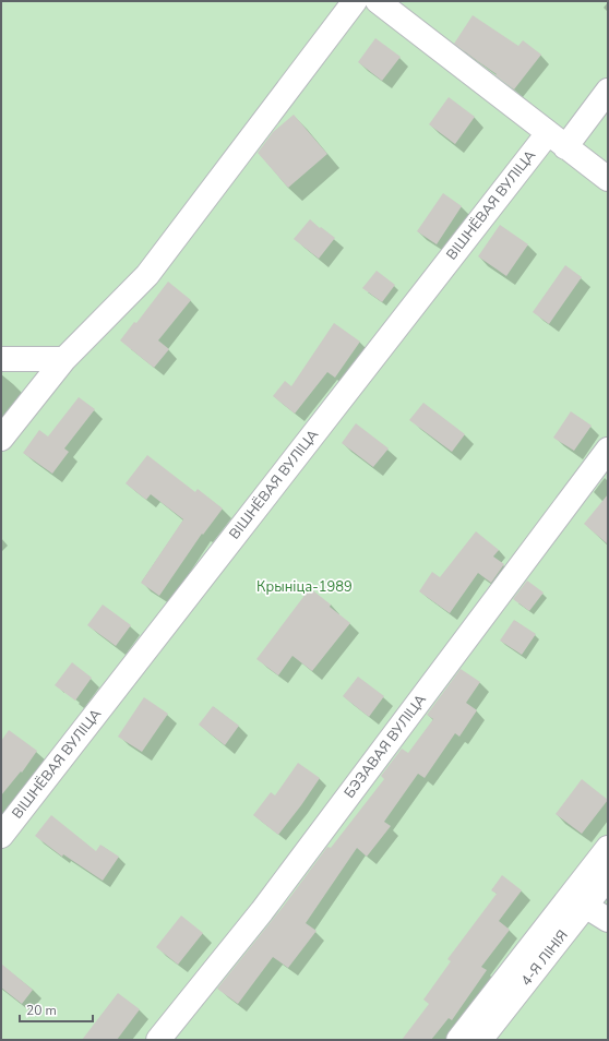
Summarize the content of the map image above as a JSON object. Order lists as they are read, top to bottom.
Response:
{
  "streets": {
    "street": ["ВІШНЁВАЯ ВУЛІЦА", "БЭЗАВАЯ ВУЛІЦА", "4-Я ЛІНІЯ"]
  },
  "parks": ["Крыніца-1989"],
  "scale_bar": "20 m"
}
